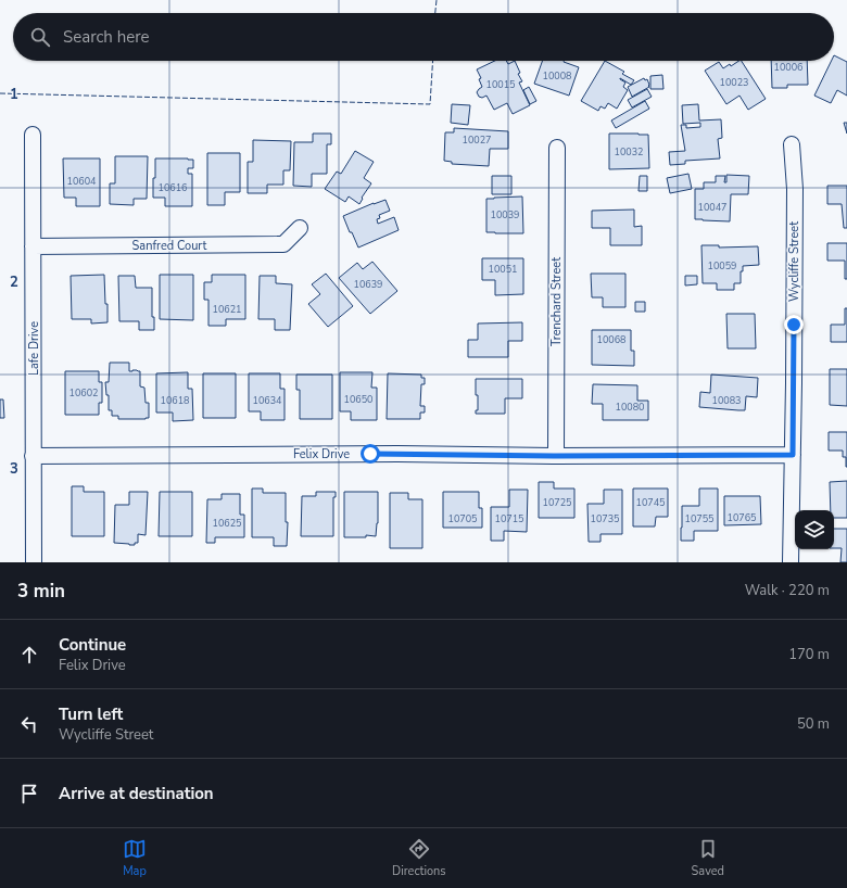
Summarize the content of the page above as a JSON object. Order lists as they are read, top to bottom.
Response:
{
  "streets": {
    "street": [
      "Sanfred Court",
      "Wycliffe Street",
      "Trenchard Street",
      "Lafe Drive",
      "Felix Drive"
    ]
  },
  "crossings": [
    ["Sanfred Court", "Lafe Drive"],
    ["Wycliffe Street", "Felix Drive"],
    ["Trenchard Street", "Felix Drive"],
    ["Lafe Drive", "Felix Drive"]
  ],
  "house_numbers": [
    "10006",
    "10008",
    "10023",
    "10015",
    "10027",
    "10032",
    "10604",
    "10616",
    "10047",
    "10039",
    "10059",
    "10051",
    "10639",
    "10621",
    "10068",
    "10602",
    "10650",
    "10618",
    "10634",
    "10083",
    "10080",
    "10725",
    "10745",
    "10765",
    "10705",
    "10715",
    "10735",
    "10755",
    "10625"
  ],
  "page": {
    "search": "Search here",
    "heading": ["3 min", "Walk · 220 m"],
    "list": [
      ["Continue", "Felix Drive", "170 m"],
      ["Turn left", "Wycliffe Street", "50 m"],
      "Arrive at destination"
    ],
    "nav": ["Map", "Directions", "Saved"]
  },
  "grid": {
    "rows": ["1", "2", "3"]
  }
}
